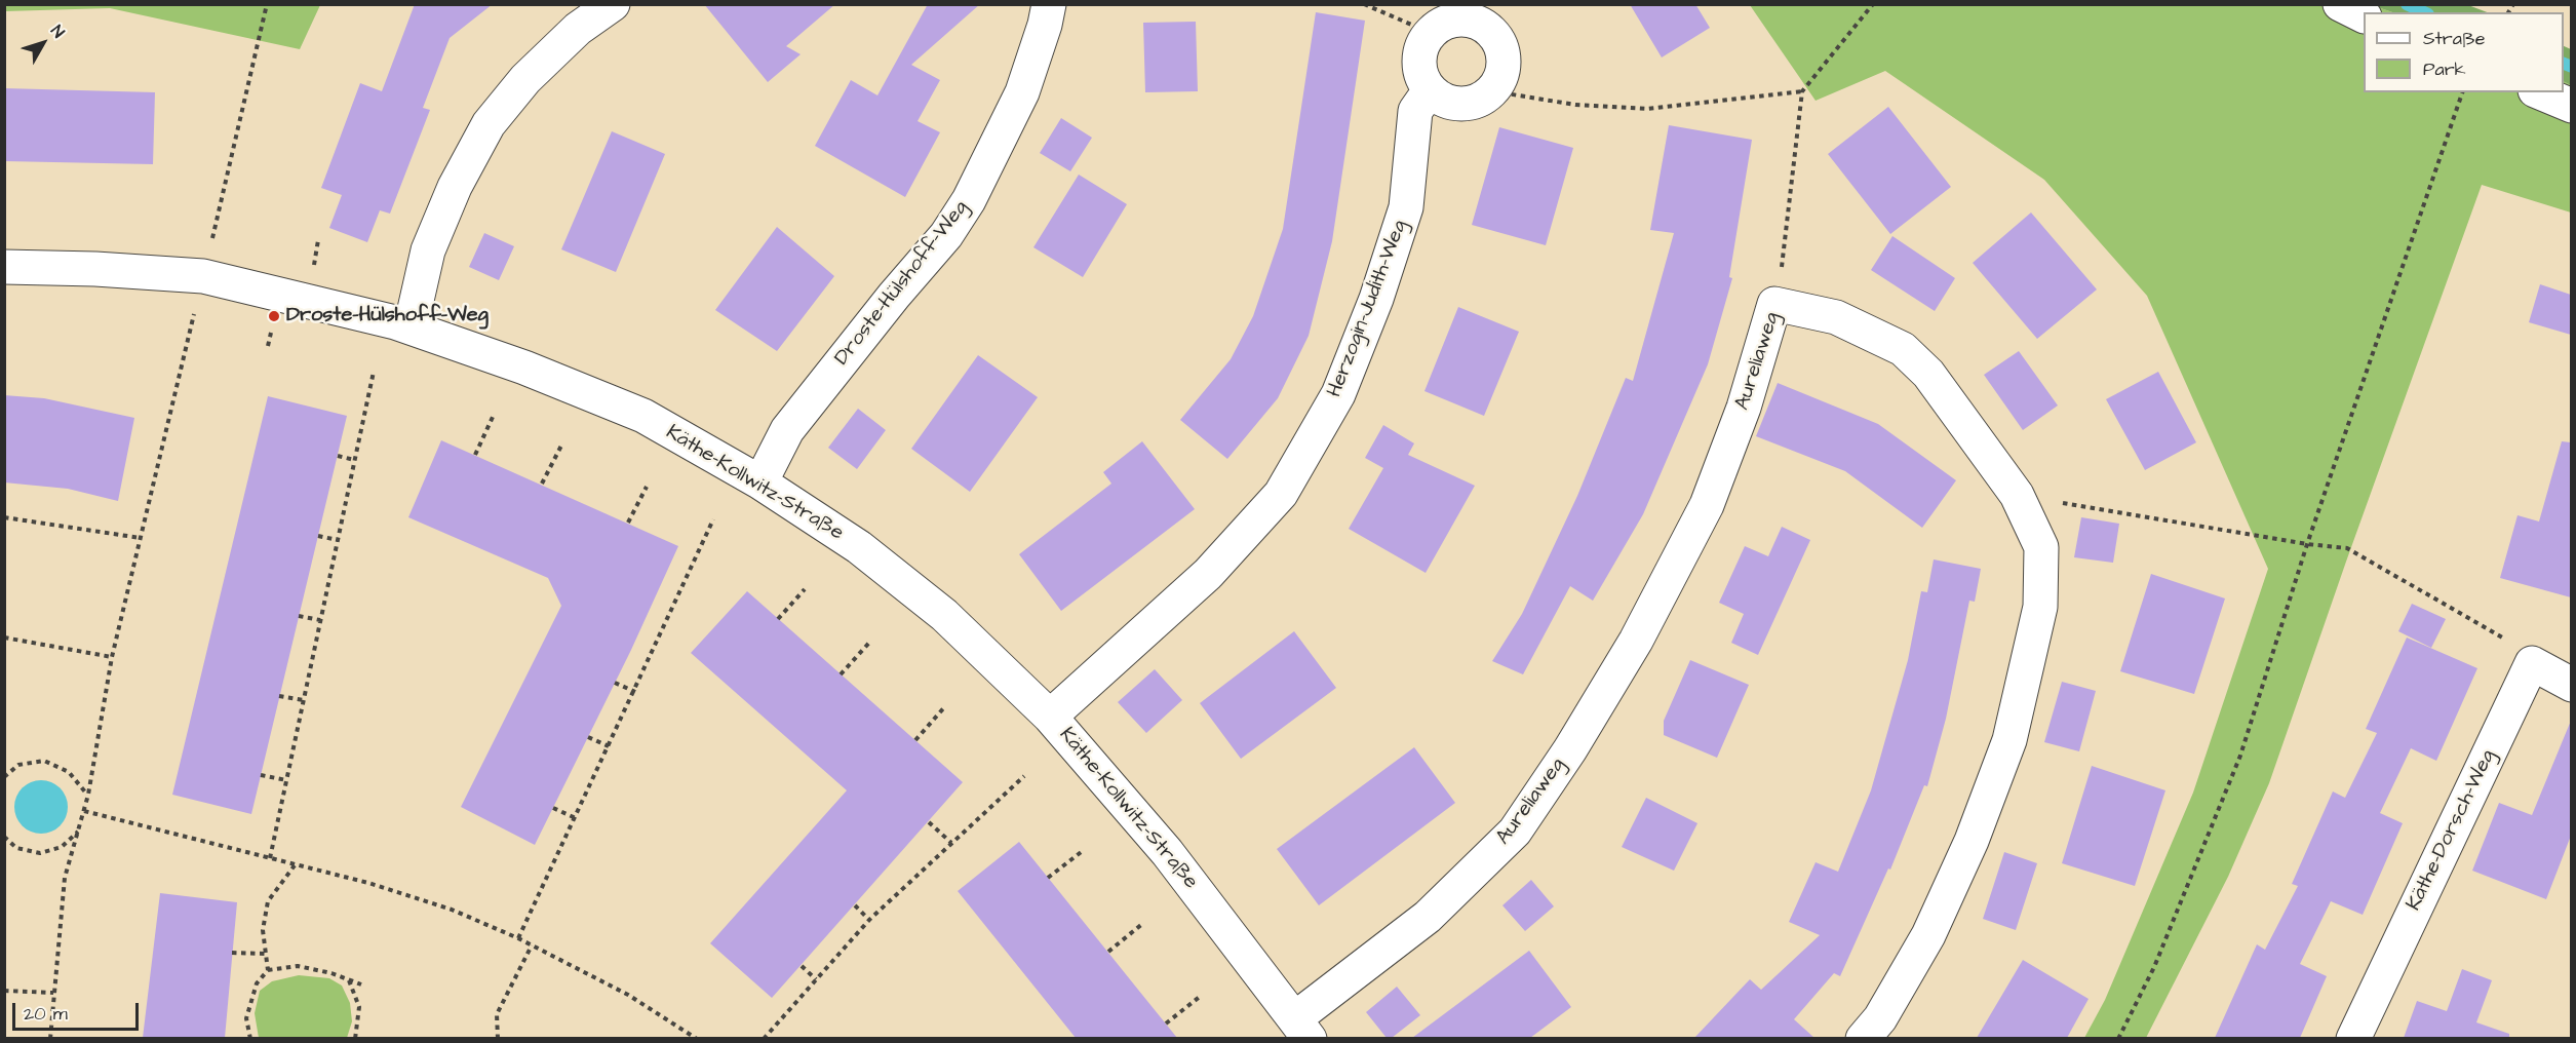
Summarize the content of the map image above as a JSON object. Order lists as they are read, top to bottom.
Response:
{
  "streets": {
    "street": [
      "Droste-Hülshoff-Weg",
      "Herzogin-Judith-Weg",
      "Aureliaweg",
      "Käthe-Kollwitz-Straße",
      "Käthe-Dorsch-Weg"
    ]
  },
  "crossings": [
    ["Droste-Hülshoff-Weg", "Käthe-Kollwitz-Straße"],
    ["Herzogin-Judith-Weg", "Käthe-Kollwitz-Straße"],
    ["Aureliaweg", "Käthe-Kollwitz-Straße"]
  ],
  "places": ["Droste-Hülshoff-Weg"],
  "legend": ["Straße", "Park"],
  "scale_bar": "20 m",
  "north": "top right"
}
